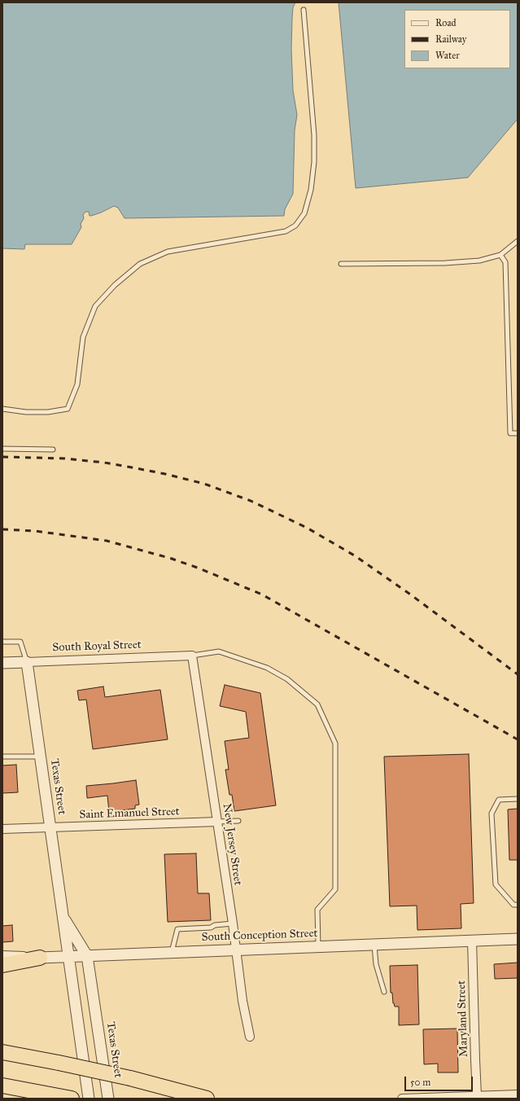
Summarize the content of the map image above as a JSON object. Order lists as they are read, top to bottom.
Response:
{
  "streets": {
    "street": [
      "South Royal Street",
      "Texas Street",
      "Saint Emanuel Street",
      "New Jersey Street",
      "South Conception Street",
      "Maryland Street"
    ]
  },
  "crossings": [
    ["South Royal Street", "Texas Street"],
    ["South Royal Street", "New Jersey Street"],
    ["Texas Street", "Saint Emanuel Street"],
    ["Texas Street", "South Conception Street"],
    ["Saint Emanuel Street", "New Jersey Street"],
    ["New Jersey Street", "South Conception Street"],
    ["South Conception Street", "Maryland Street"]
  ],
  "legend": ["Road", "Railway", "Water"],
  "scale_bar": "50 m"
}
